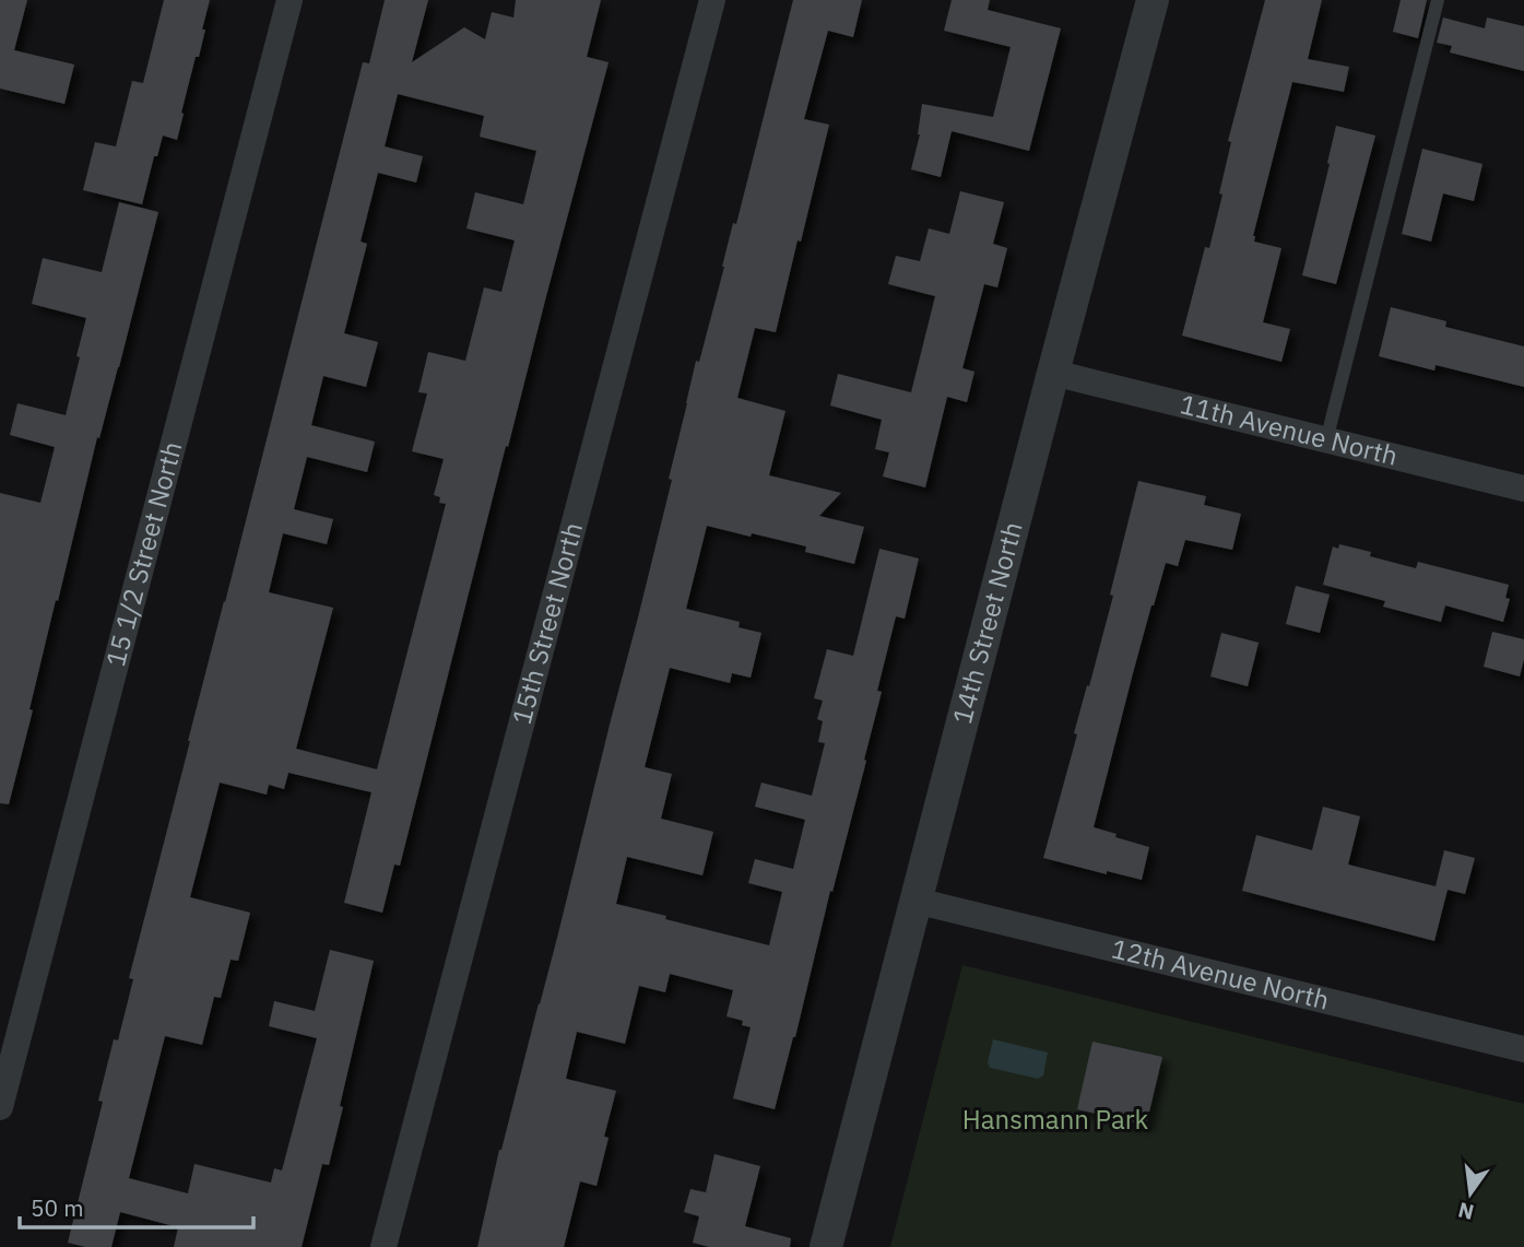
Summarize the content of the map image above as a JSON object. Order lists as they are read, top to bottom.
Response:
{
  "streets": {
    "street": [
      "11th Avenue North",
      "15 1/2 Street North",
      "15th Street North",
      "14th Street North",
      "12th Avenue North"
    ]
  },
  "crossings": [
    ["11th Avenue North", "14th Street North"],
    ["14th Street North", "12th Avenue North"]
  ],
  "parks": ["Hansmann Park"],
  "scale_bar": "50 m",
  "north": "bottom"
}
